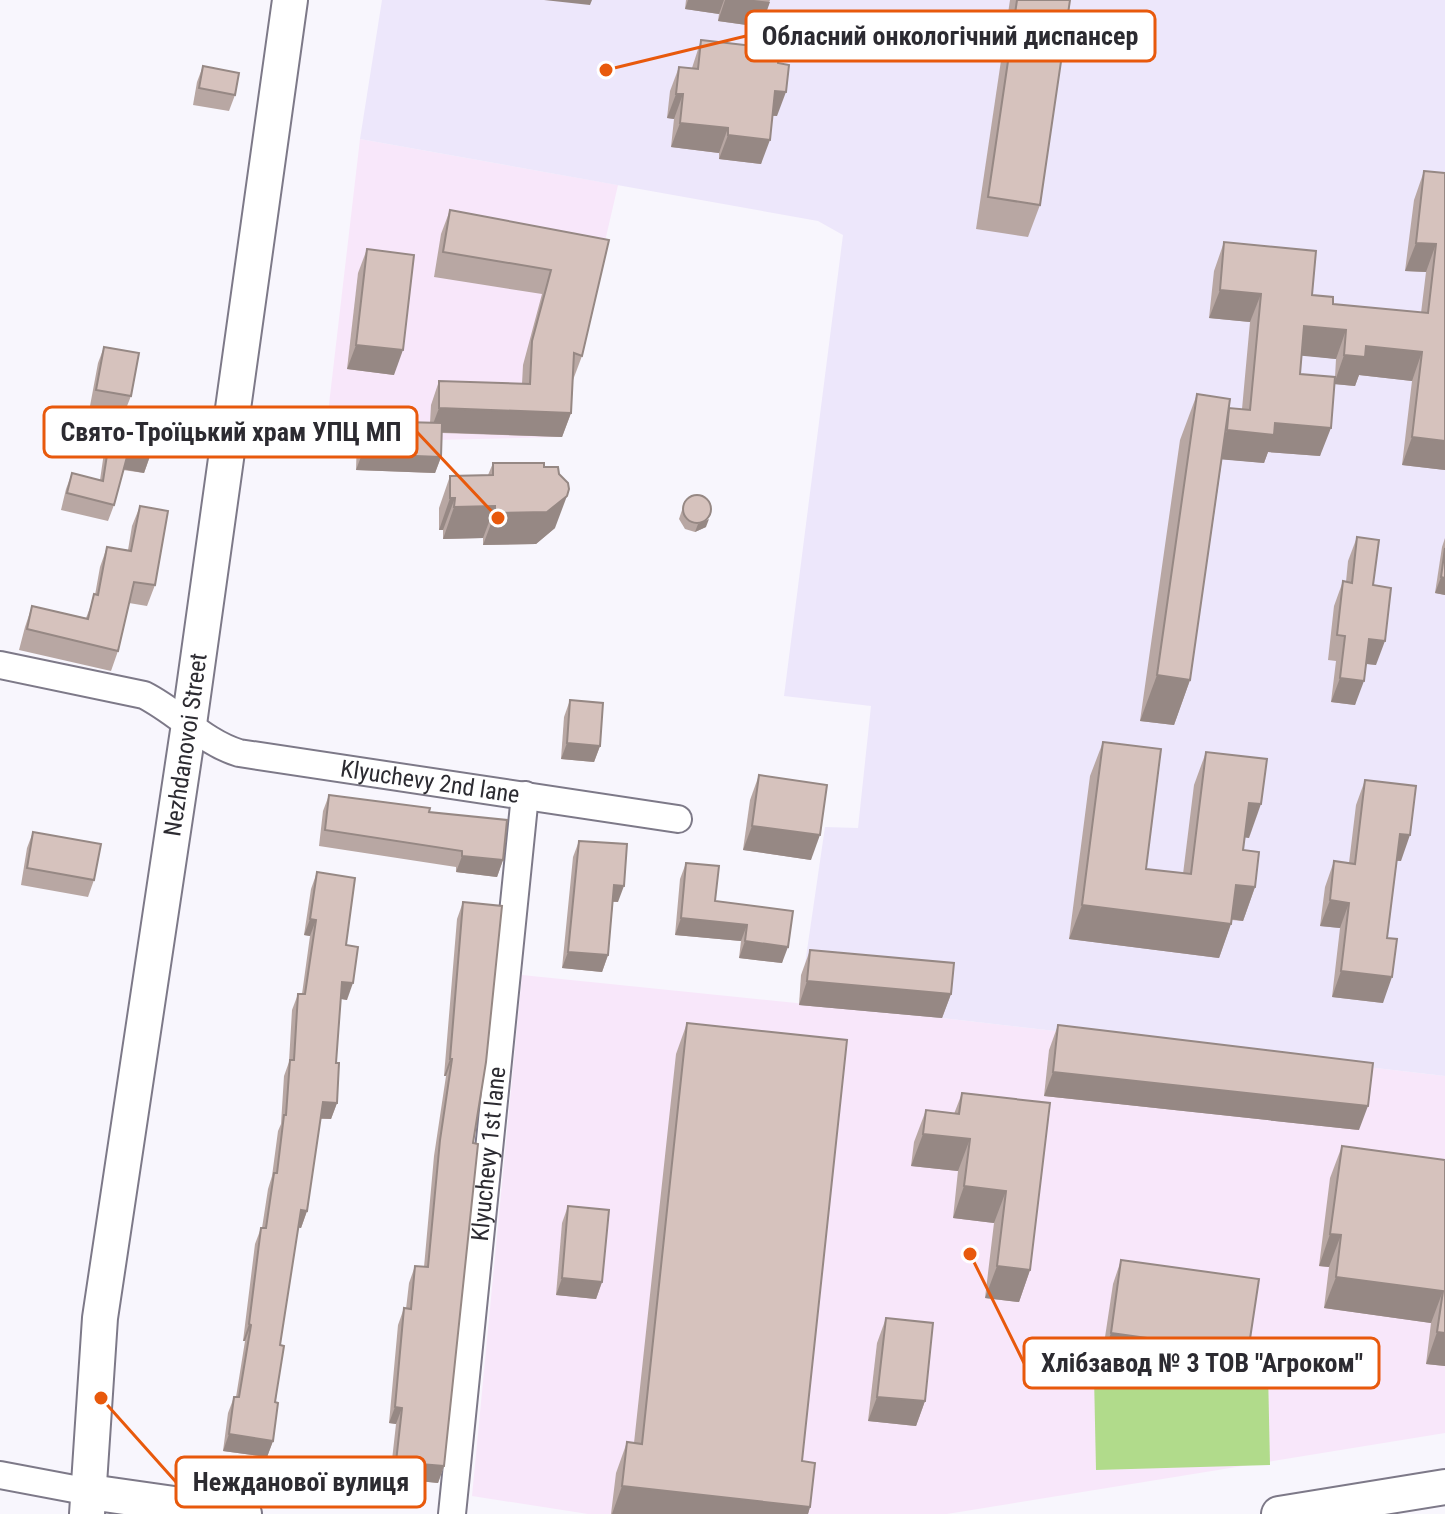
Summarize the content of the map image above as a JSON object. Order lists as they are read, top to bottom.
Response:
{
  "streets": {
    "street": ["Nezhdanovoi Street", "Klyuchevy 2nd lane", "Klyuchevy 1st lane"]
  },
  "crossings": [
    ["Nezhdanovoi Street", "Klyuchevy 2nd lane"],
    ["Klyuchevy 2nd lane", "Klyuchevy 1st lane"]
  ],
  "places": [
    "Обласний онкологічний диспансер",
    "Свято-Троїцький храм УПЦ МП",
    "Хлібзавод № 3 ТОВ \"Агроком\"",
    "Нежданової вулиця"
  ]
}
